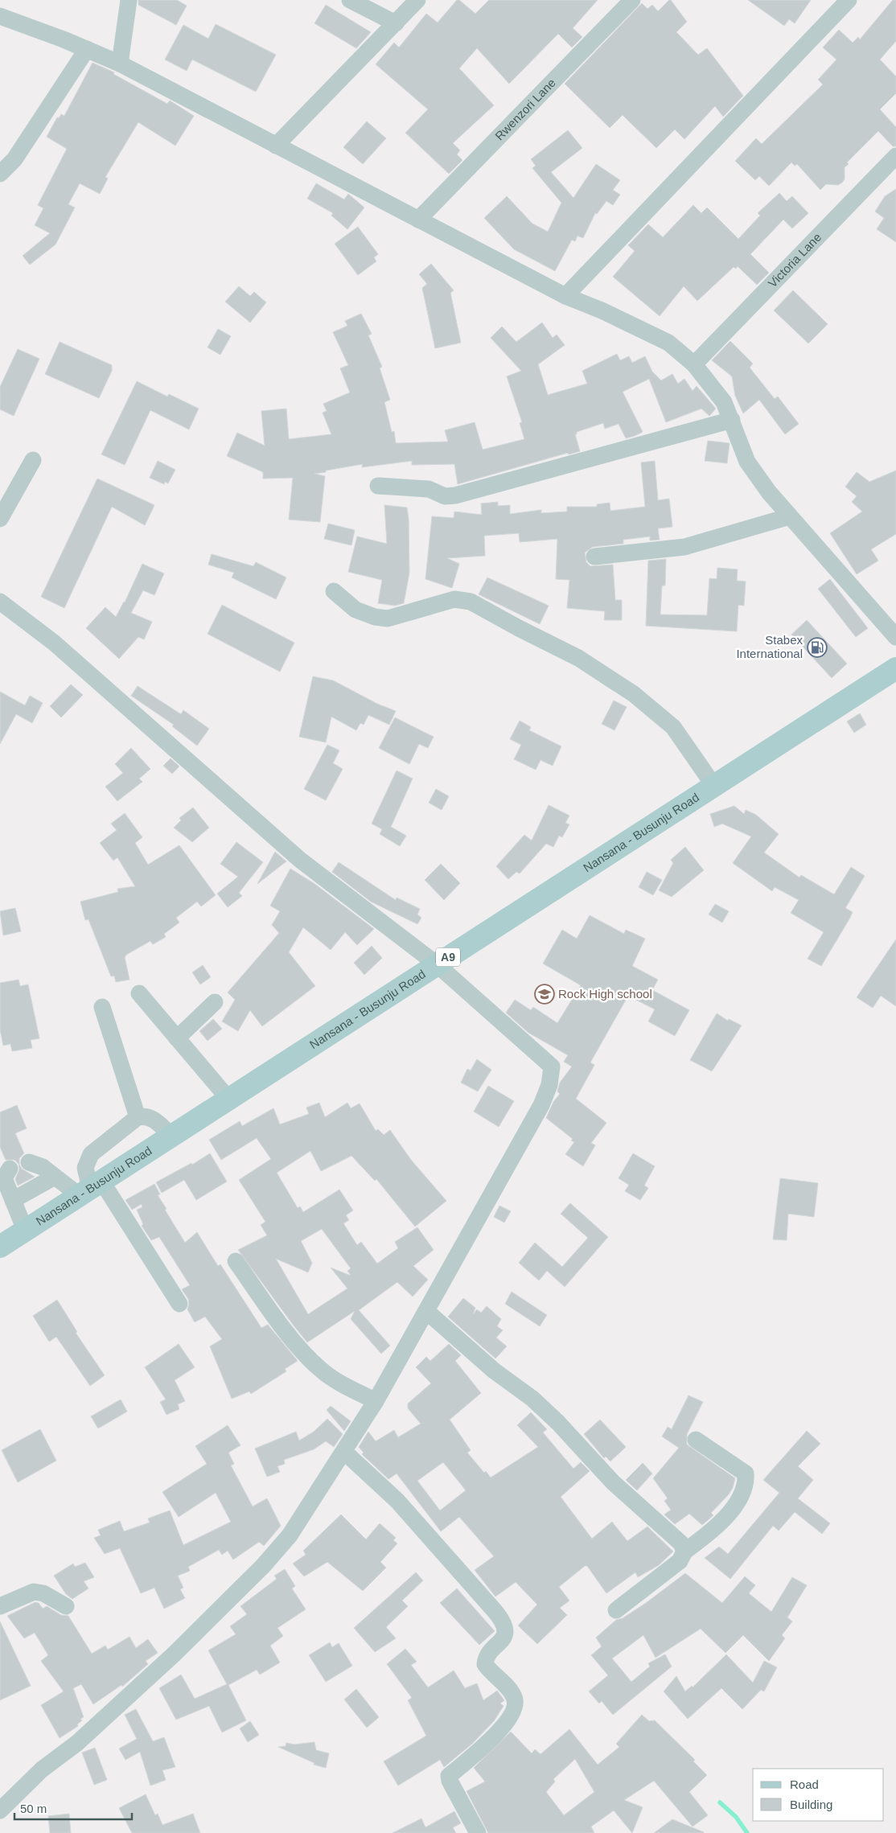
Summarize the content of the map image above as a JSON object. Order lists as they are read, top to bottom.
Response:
{
  "streets": {
    "main road": ["Nansana - Busunju Road", "A9"],
    "street": ["Rwenzori Lane", "Victoria Lane"]
  },
  "places": {
    "fuel station": ["Stabex International"],
    "school or university": ["Rock High school"]
  },
  "legend": ["Road", "Building"],
  "scale_bar": "50 m"
}
